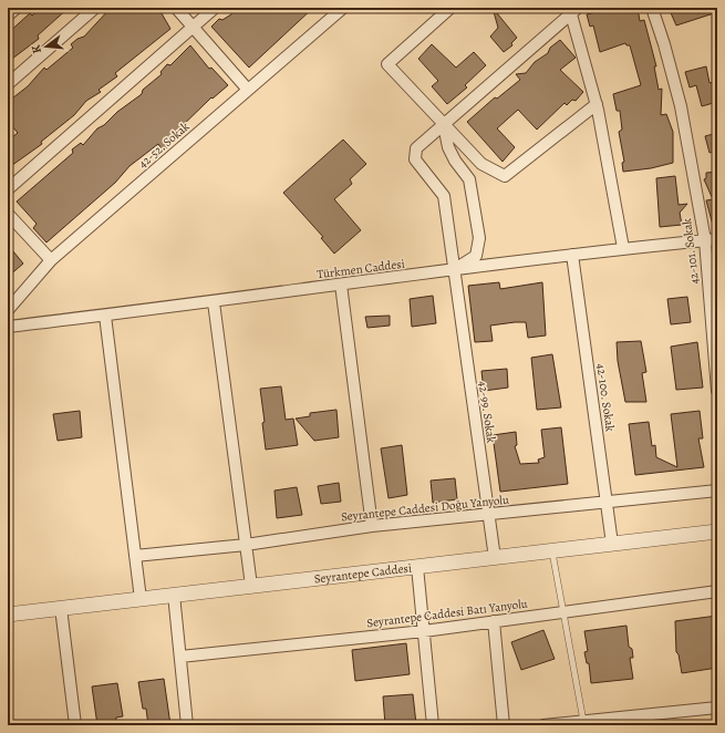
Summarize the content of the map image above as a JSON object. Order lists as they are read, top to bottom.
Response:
{
  "streets": {
    "street": [
      "42-52. Sokak",
      "42-101. Sokak",
      "Türkmen Caddesi",
      "42-100. Sokak",
      "42-99. Sokak",
      "Seyrantepe Caddesi Doğu Yanyolu",
      "Seyrantepe Caddesi",
      "Seyrantepe Caddesi Batı Yanyolu"
    ]
  },
  "crossings": [
    ["42-101. Sokak", "Türkmen Caddesi"],
    ["Türkmen Caddesi", "42-100. Sokak"],
    ["Türkmen Caddesi", "42-99. Sokak"],
    ["42-100. Sokak", "Seyrantepe Caddesi Doğu Yanyolu"],
    ["42-100. Sokak", "Seyrantepe Caddesi"],
    ["42-99. Sokak", "Seyrantepe Caddesi Doğu Yanyolu"],
    ["42-99. Sokak", "Seyrantepe Caddesi"]
  ],
  "north": "left"
}
